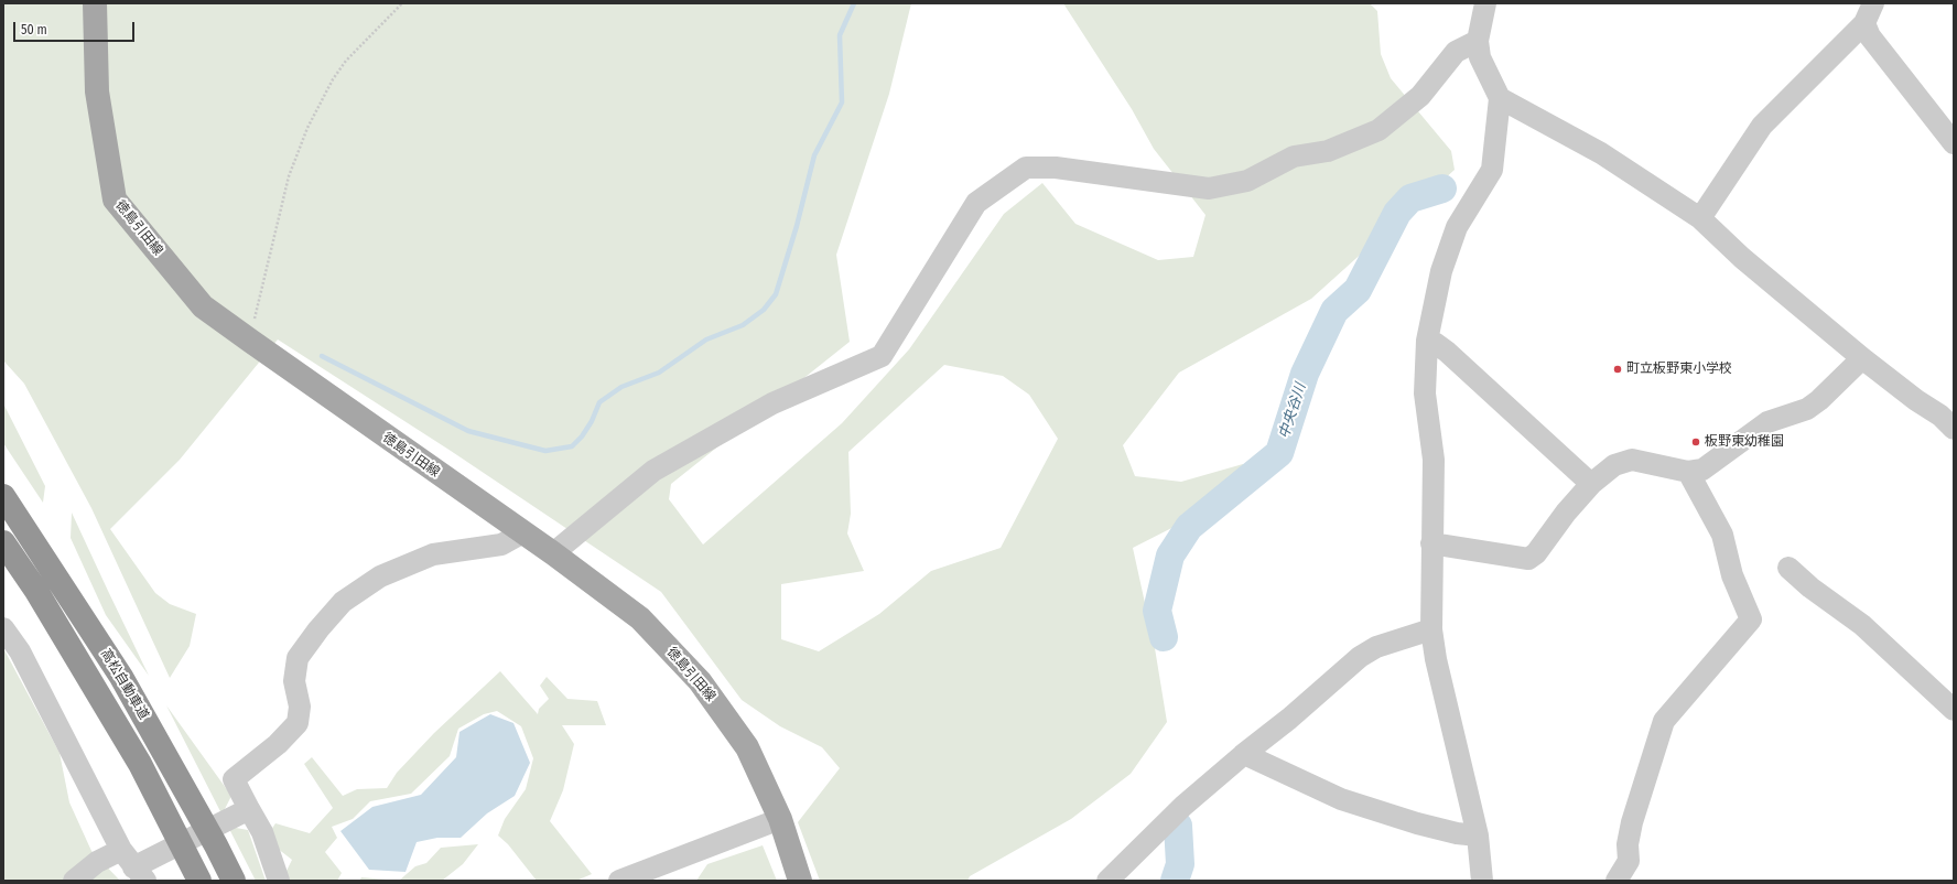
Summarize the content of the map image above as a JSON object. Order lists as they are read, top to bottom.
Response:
{
  "streets": {
    "highway": ["高松自動車道"],
    "main road": ["徳島引田線"]
  },
  "water": ["中央谷川"],
  "places": ["町立板野東小学校", "板野東幼稚園"],
  "scale_bar": "50 m"
}
